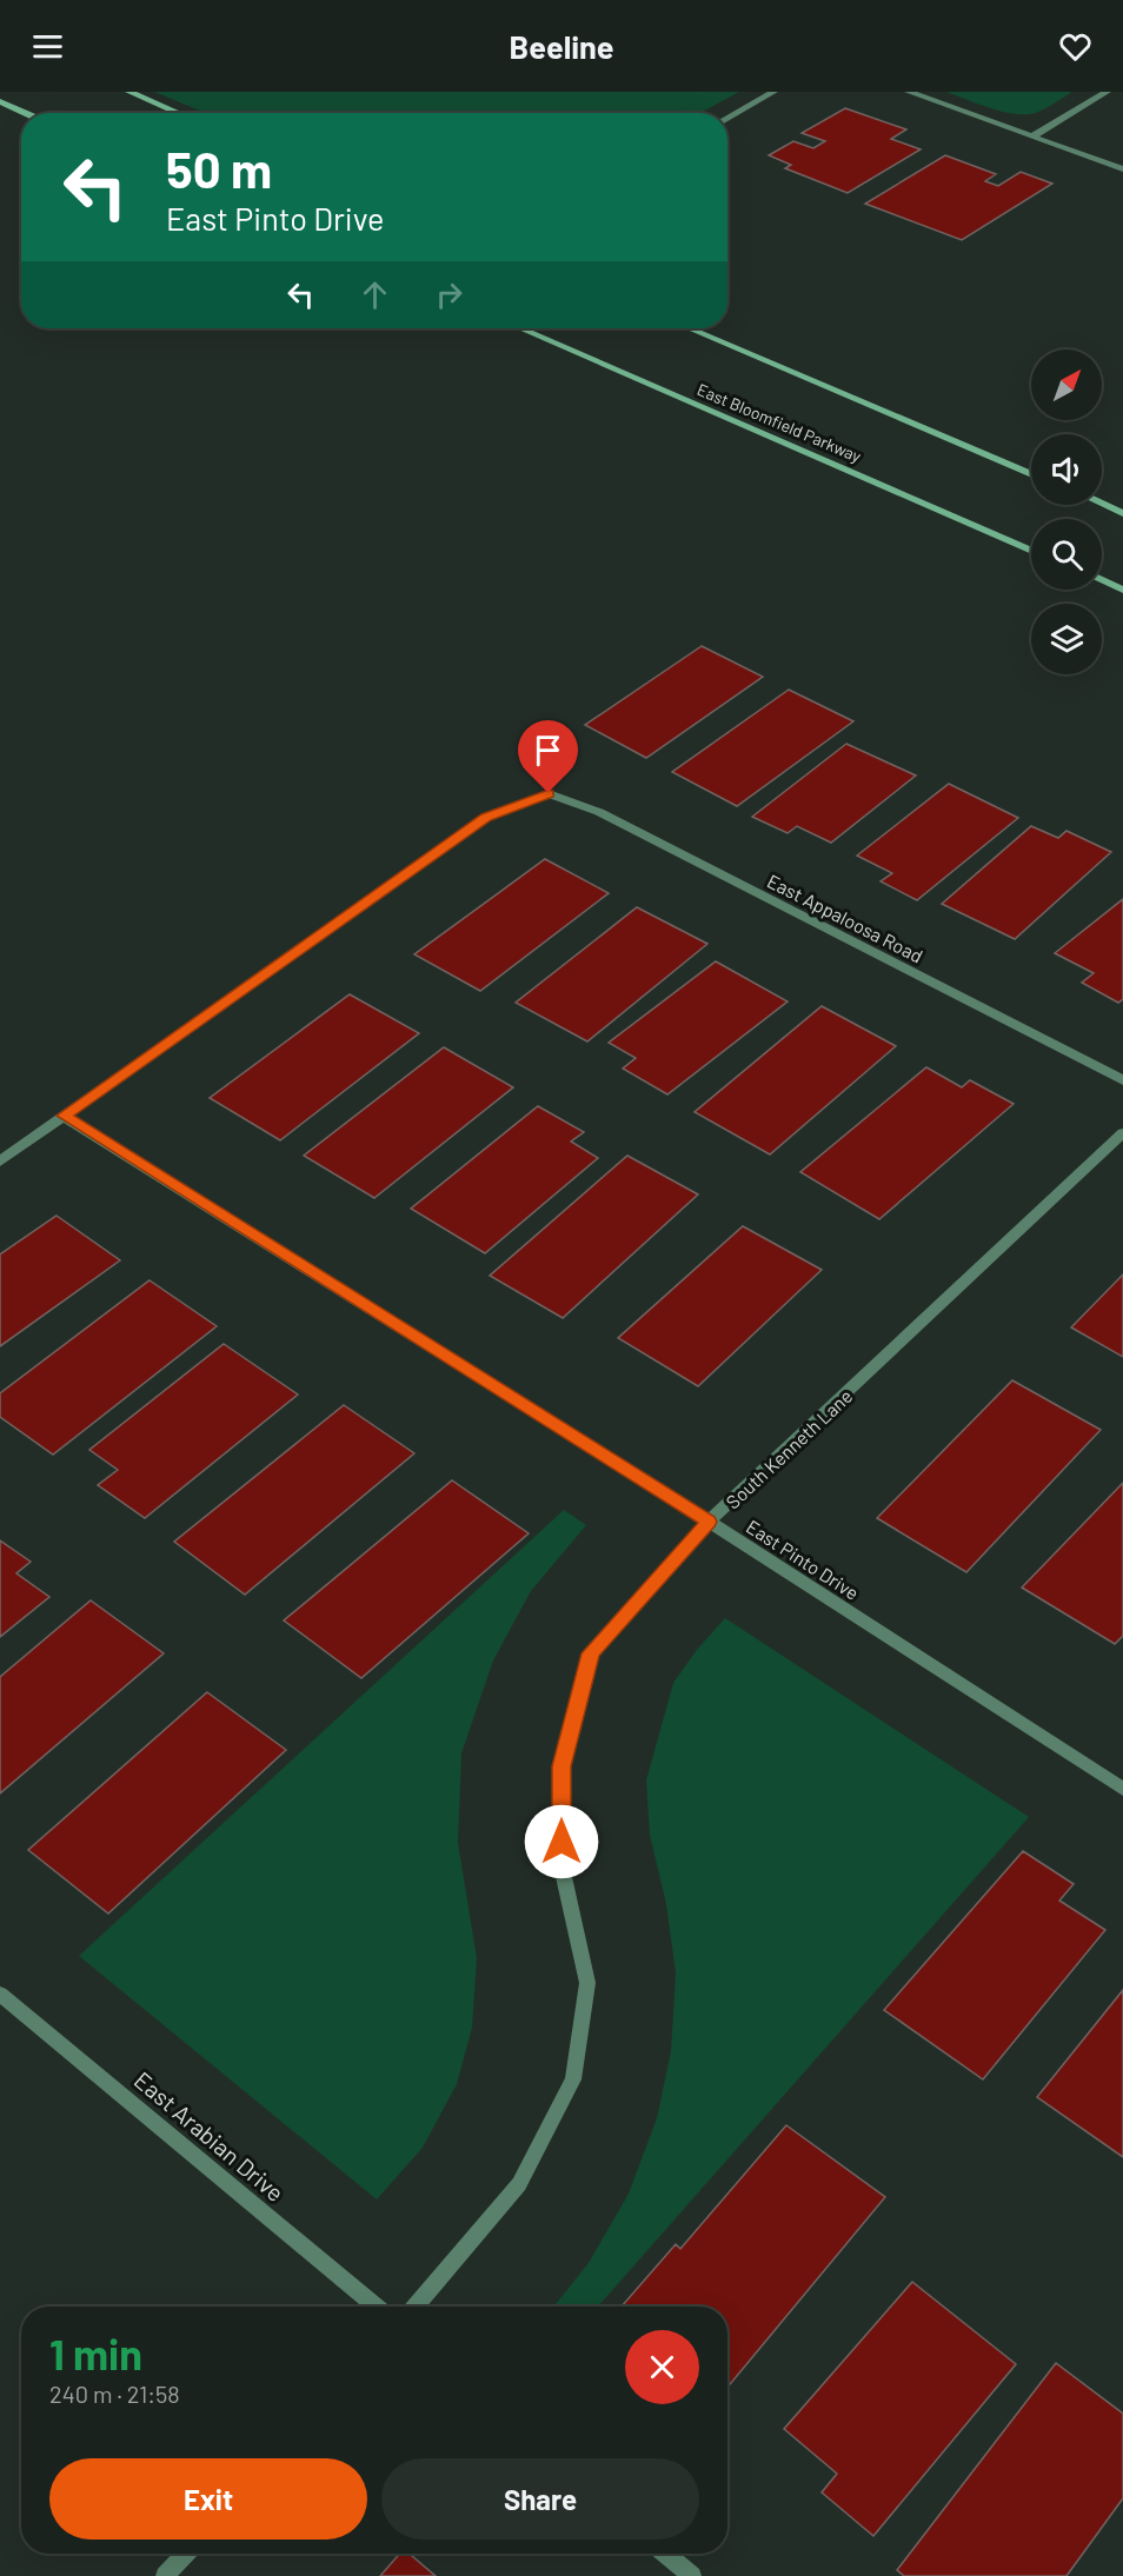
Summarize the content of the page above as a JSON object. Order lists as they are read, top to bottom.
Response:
{
  "streets": {
    "street": [
      "East Bloomfield Parkway",
      "East Appaloosa Road",
      "South Kenneth Lane",
      "East Pinto Drive",
      "East Arabian Drive"
    ]
  },
  "crossings": [
    ["East Appaloosa Road", "East Pinto Drive"],
    ["South Kenneth Lane", "East Pinto Drive"]
  ],
  "north": "top right",
  "page": {
    "header": "Beeline",
    "turn": ["50 m", "East Pinto Drive"],
    "heading": ["1 min", "240 m · 21:58"],
    "buttons": ["Exit", "Share"]
  }
}
